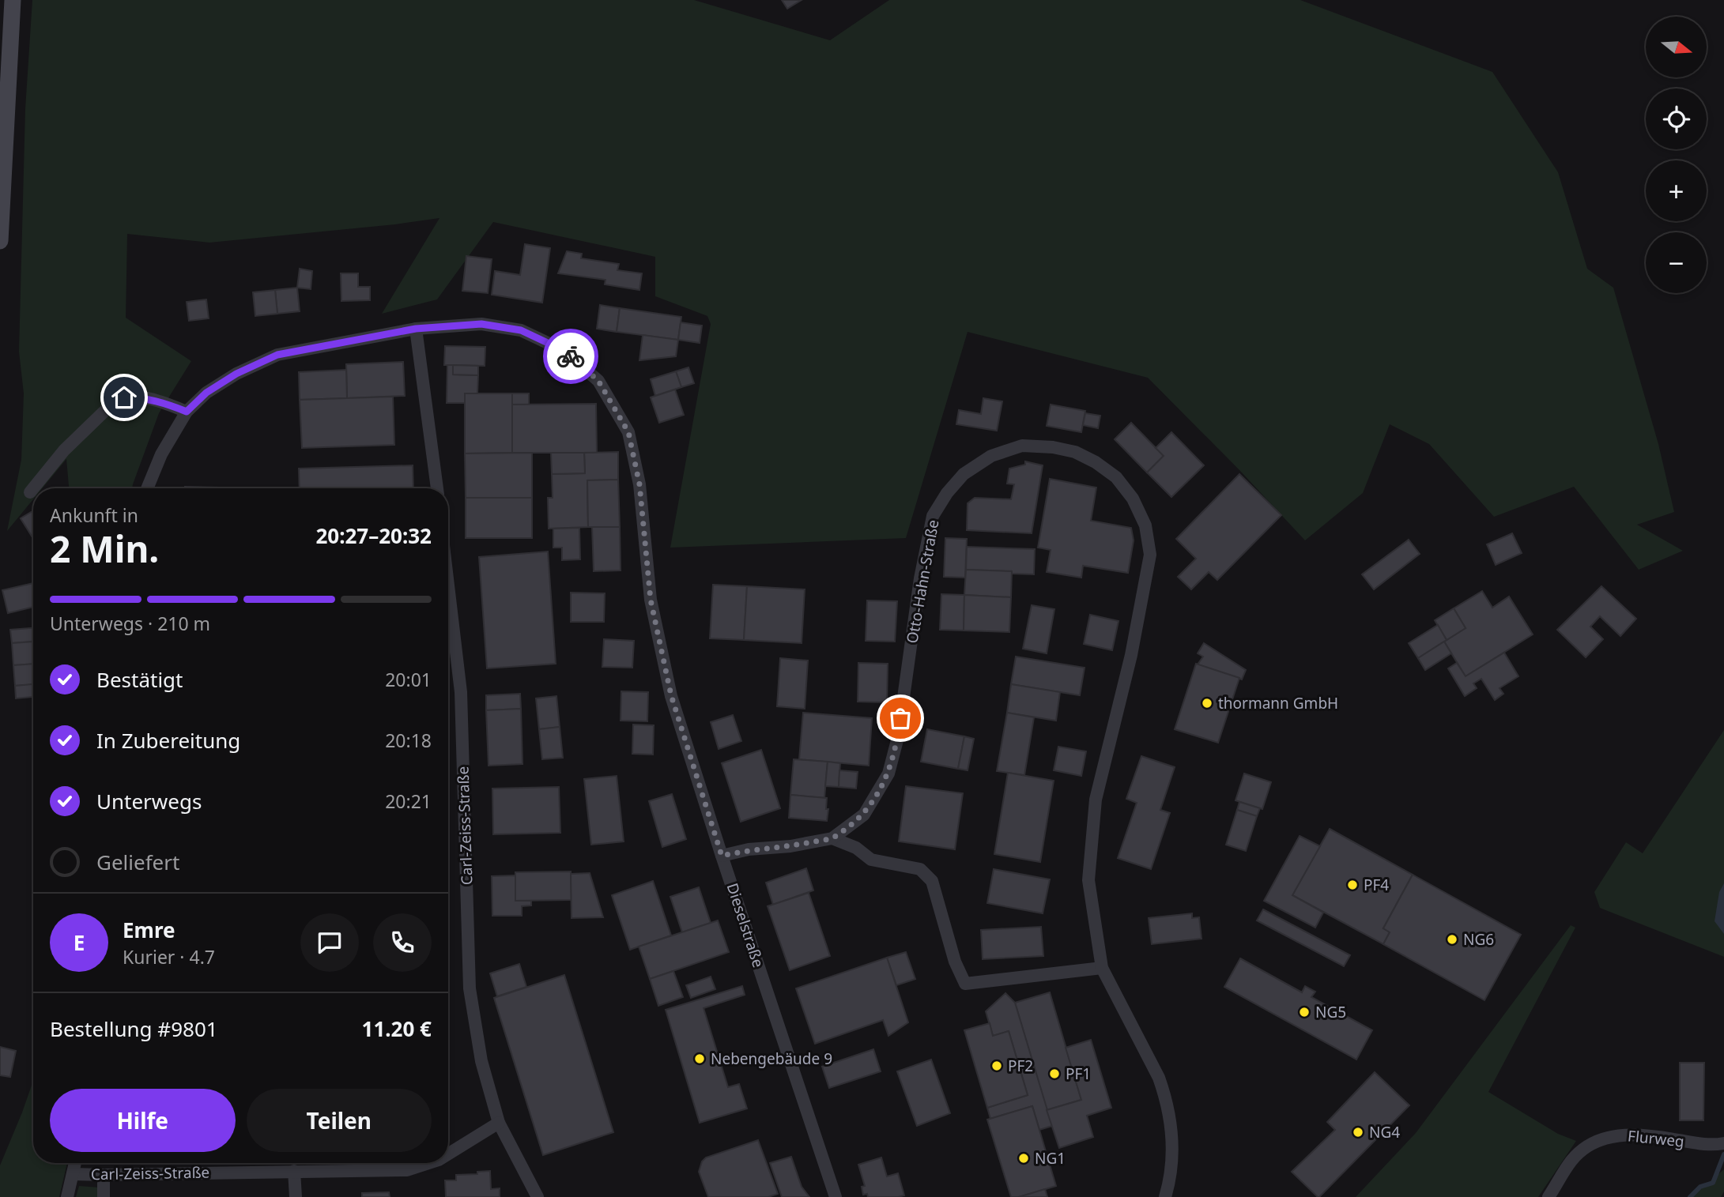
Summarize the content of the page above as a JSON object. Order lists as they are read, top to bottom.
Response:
{
  "streets": {
    "street": [
      "Otto-Hahn-Straße",
      "Carl-Zeiss-Straße",
      "Dieselstraße",
      "Flurweg"
    ]
  },
  "crossings": [
    ["Otto-Hahn-Straße", "Dieselstraße"]
  ],
  "places": [
    "thormann GmbH",
    "PF4",
    "NG6",
    "NG5",
    "Nebengebäude 9",
    "PF2",
    "PF1",
    "NG4",
    "NG1"
  ],
  "north": "right",
  "page": {
    "map_buttons": ["+", "−"],
    "heading": ["2 Min.", "Ankunft in", "20:27–20:32"],
    "panel": [
      "Emre",
      "Kurier · 4.7",
      "Bestellung #9801",
      "11.20 €"
    ],
    "bar": "Unterwegs · 210 m",
    "list": [
      ["Bestätigt", "20:01"],
      ["In Zubereitung", "20:18"],
      ["Unterwegs", "20:21"],
      "Geliefert"
    ],
    "round": "E",
    "buttons": ["Hilfe", "Teilen"]
  }
}
